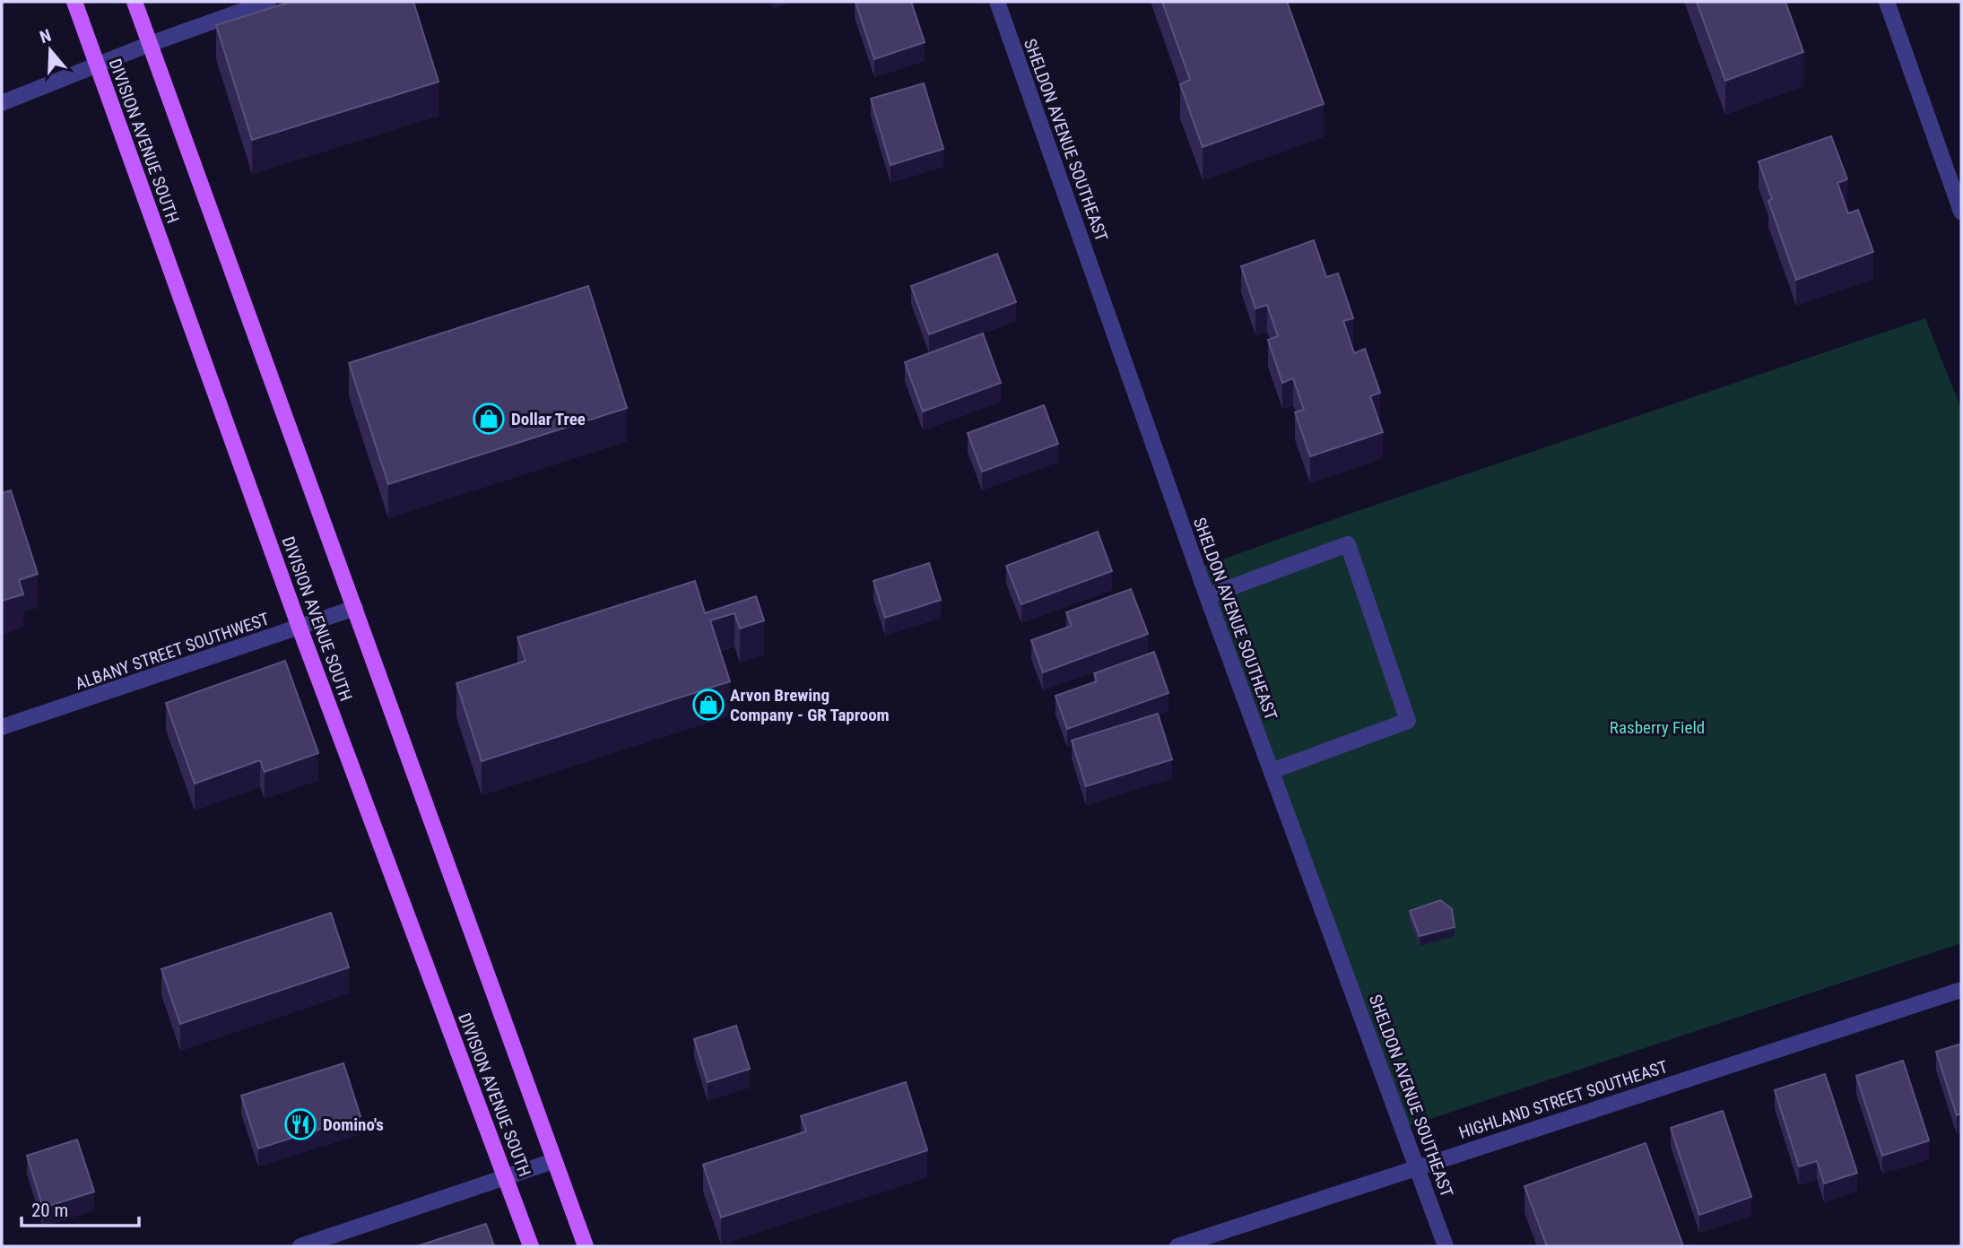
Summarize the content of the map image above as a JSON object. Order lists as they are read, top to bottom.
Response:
{
  "streets": {
    "main road": ["DIVISION AVENUE SOUTH"],
    "street": ["SHELDON AVENUE SOUTHEAST", "ALBANY STREET SOUTHWEST", "HIGHLAND STREET SOUTHEAST"]
  },
  "crossings": [
    ["SHELDON AVENUE SOUTHEAST", "HIGHLAND STREET SOUTHEAST"],
    ["DIVISION AVENUE SOUTH", "ALBANY STREET SOUTHWEST"]
  ],
  "parks": ["Rasberry Field"],
  "places": {
    "shop": ["Dollar Tree", "Arvon Brewing Company - GR Taproom"],
    "restaurant": ["Domino's"]
  },
  "scale_bar": "20 m",
  "north": "top"
}
